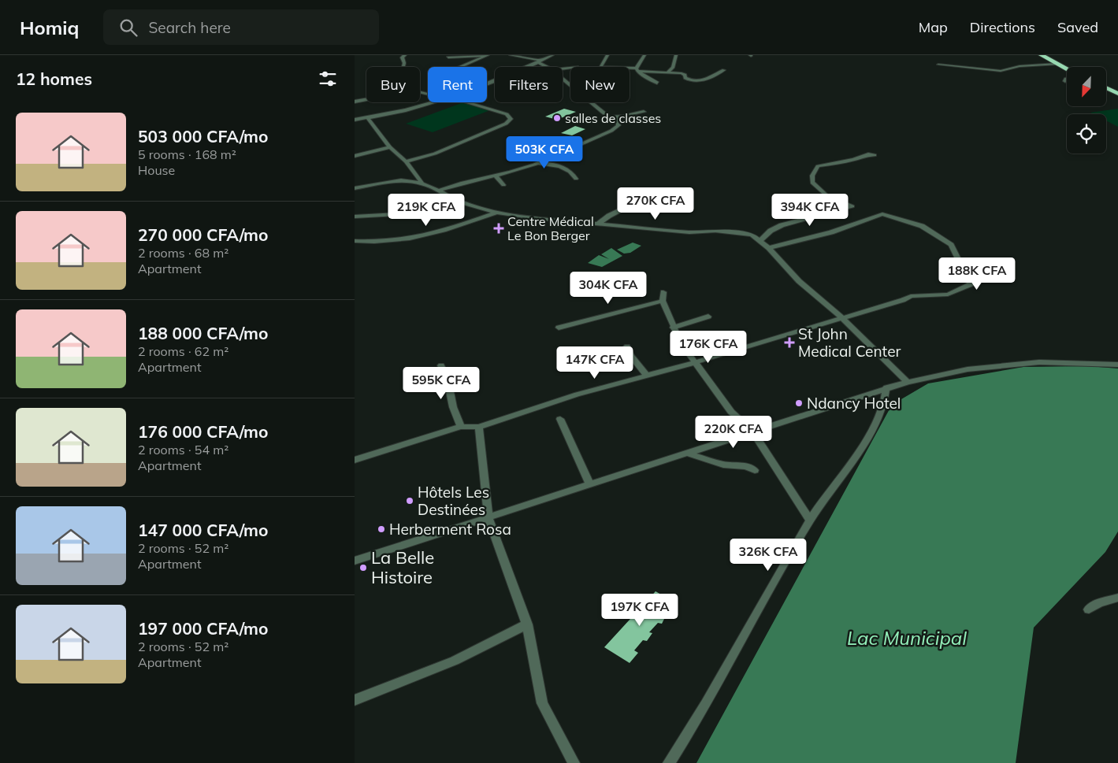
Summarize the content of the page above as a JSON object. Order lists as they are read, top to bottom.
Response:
{
  "water": ["Lac Municipal"],
  "places": {
    "other": [
      "salles de classes",
      "Ndancy Hotel",
      "Hôtels Les Destinées",
      "Herberment Rosa",
      "La Belle Histoire"
    ],
    "health": ["Centre Médical Le Bon Berger", "St John Medical Center"]
  },
  "north": "bottom left",
  "page": {
    "header": "Homiq",
    "search": "Search here",
    "nav": ["Map", "Directions", "Saved"],
    "heading": "12 homes",
    "chip": [
      "Buy",
      "Rent",
      "Filters",
      "New"
    ],
    "list": [
      {
        "name": "503 000 CFA/mo",
        "note": "5 rooms · 168 m² · House"
      },
      {
        "name": "270 000 CFA/mo",
        "note": "2 rooms · 68 m² · Apartment"
      },
      {
        "name": "188 000 CFA/mo",
        "note": "2 rooms · 62 m² · Apartment"
      },
      {
        "name": "176 000 CFA/mo",
        "note": "2 rooms · 54 m² · Apartment"
      },
      {
        "name": "147 000 CFA/mo",
        "note": "2 rooms · 52 m² · Apartment"
      },
      {
        "name": "197 000 CFA/mo",
        "note": "2 rooms · 52 m² · Apartment"
      }
    ],
    "price": [
      "503K CFA",
      "270K CFA",
      "219K CFA",
      "394K CFA",
      "188K CFA",
      "304K CFA",
      "176K CFA",
      "147K CFA",
      "595K CFA",
      "220K CFA",
      "326K CFA",
      "197K CFA"
    ]
  }
}
